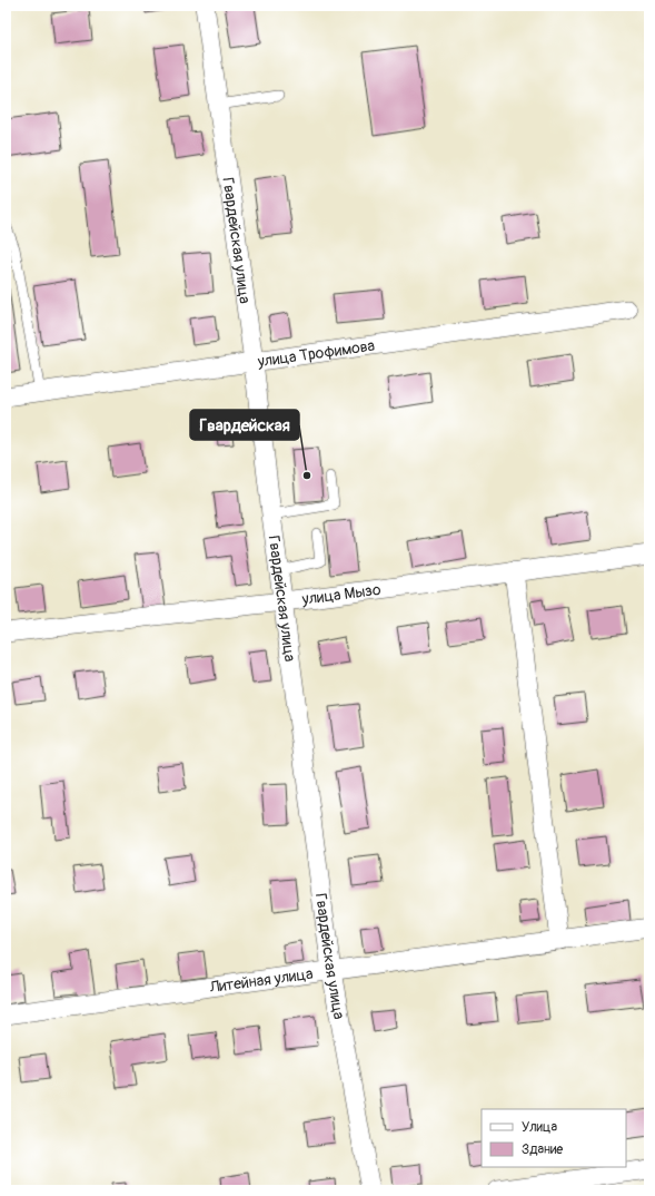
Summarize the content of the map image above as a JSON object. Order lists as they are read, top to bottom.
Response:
{
  "streets": {
    "street": [
      "Гвардейская улица",
      "улица Трофимова",
      "улица Мызо",
      "Литейная улица"
    ]
  },
  "crossings": [
    ["Гвардейская улица", "улица Трофимова"],
    ["Гвардейская улица", "улица Мызо"],
    ["Гвардейская улица", "Литейная улица"]
  ],
  "places": ["Гвардейская"],
  "legend": ["Улица", "Здание"]
}
